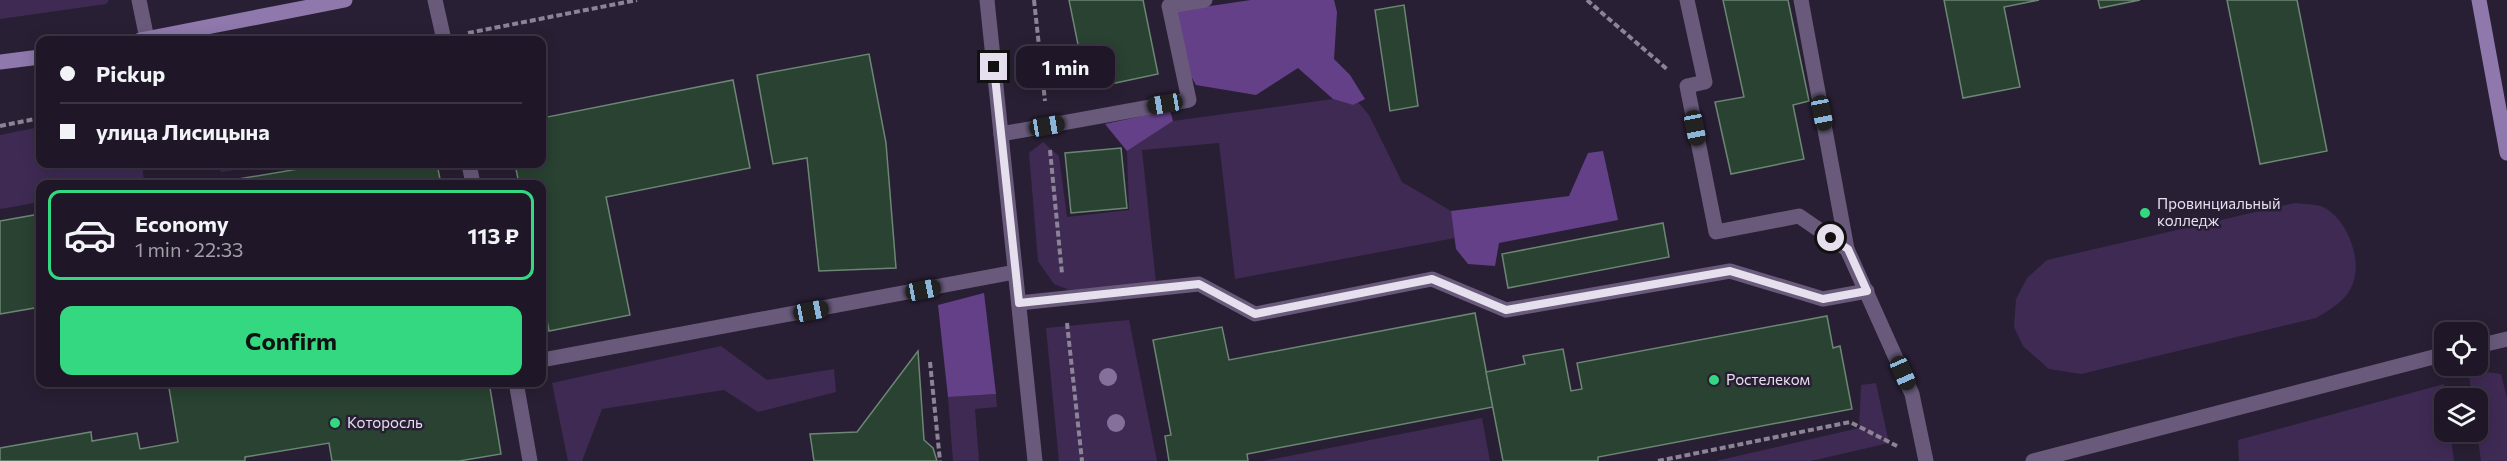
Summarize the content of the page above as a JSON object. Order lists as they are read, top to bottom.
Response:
{
  "places": ["Провинциальный колледж", "Ростелеком", "Которосль"],
  "page": {
    "banner": ["Pickup", "улица Лисицына"],
    "bubble": "1 min",
    "list": [
      {
        "name": "Economy",
        "note": "1 min · 22:33",
        "value": "113 ₽"
      }
    ],
    "buttons": "Confirm"
  }
}
